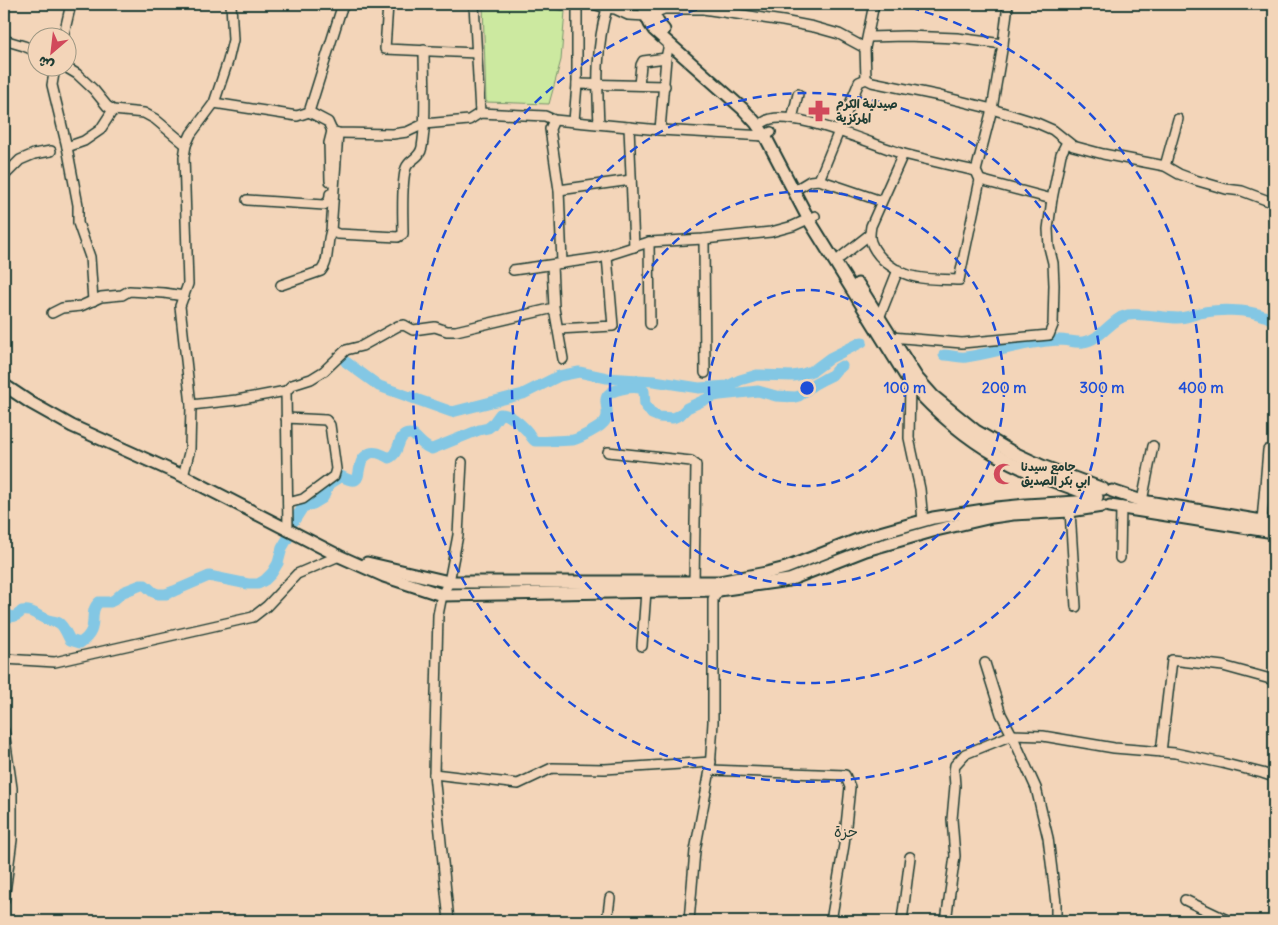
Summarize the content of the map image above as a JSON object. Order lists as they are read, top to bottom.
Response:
{
  "districts": ["حزة"],
  "places": {
    "pharmacy": ["صيدلية الكرم المركزية"],
    "mosque": ["جامع سيدنا ابي بكر الصديق"]
  },
  "north": "bottom left",
  "rings": [
    "100 m",
    "200 m",
    "300 m",
    "400 m"
  ]
}
